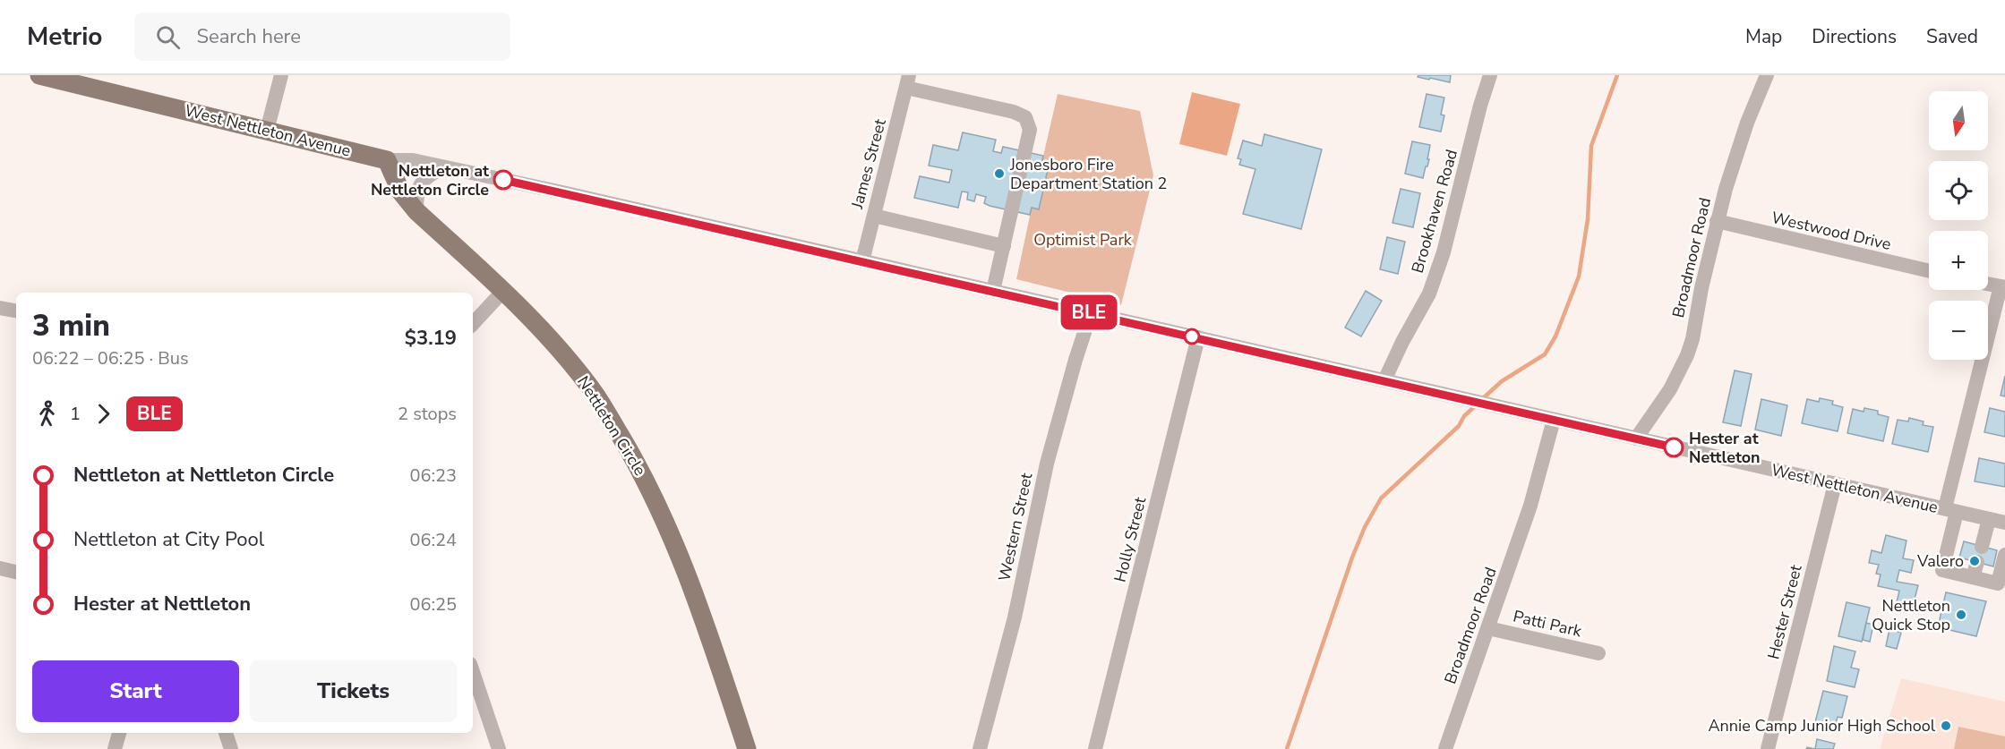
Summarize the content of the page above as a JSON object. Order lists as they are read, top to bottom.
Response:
{
  "streets": {
    "main road": ["West Nettleton Avenue", "Nettleton Circle"],
    "street": [
      "James Street",
      "Brookhaven Road",
      "Westwood Drive",
      "Broadmoor Road",
      "Western Street",
      "Holly Street",
      "Hester Street",
      "Patti Park"
    ]
  },
  "crossings": [
    ["West Nettleton Avenue", "James Street"],
    ["West Nettleton Avenue", "Brookhaven Road"],
    ["West Nettleton Avenue", "Broadmoor Road"],
    ["West Nettleton Avenue", "Nettleton Circle"],
    ["West Nettleton Avenue", "Western Street"],
    ["West Nettleton Avenue", "Holly Street"],
    ["West Nettleton Avenue", "Hester Street"],
    ["Westwood Drive", "Broadmoor Road"],
    ["Broadmoor Road", "Patti Park"]
  ],
  "parks": ["Optimist Park"],
  "places": [
    "Jonesboro Fire Department Station 2",
    "Nettleton at Nettleton Circle",
    "Hester at Nettleton",
    "Valero",
    "Nettleton Quick Stop",
    "Annie Camp Junior High School"
  ],
  "lines": ["bus line BLE"],
  "north": "bottom",
  "page": {
    "header": "Metrio",
    "search": "Search here",
    "nav": ["Map", "Directions", "Saved"],
    "on_map": "BLE",
    "map_buttons": ["+", "−"],
    "heading": ["3 min", "06:22 – 06:25 · Bus", "$3.19"],
    "legs": ["1", "BLE", "2 stops"],
    "list": [
      {
        "name": "Nettleton at Nettleton Circle",
        "value": "06:23"
      },
      {
        "name": "Nettleton at City Pool",
        "value": "06:24"
      },
      {
        "name": "Hester at Nettleton",
        "value": "06:25"
      }
    ],
    "buttons": ["Start", "Tickets"]
  }
}
